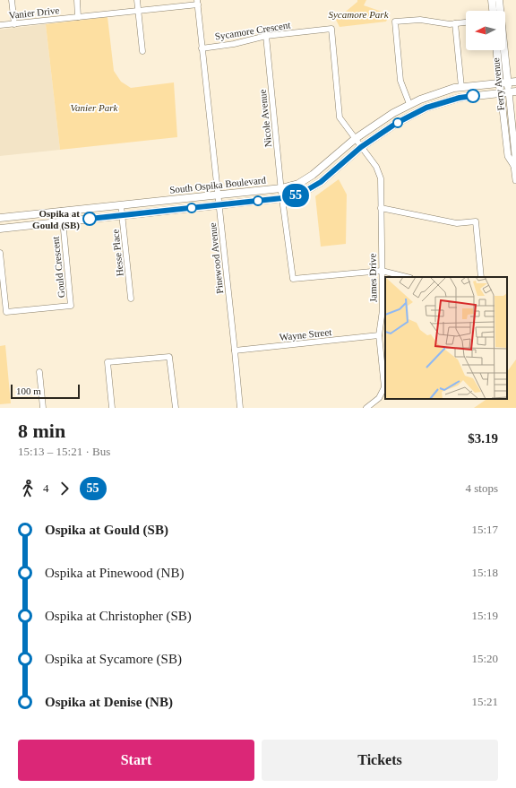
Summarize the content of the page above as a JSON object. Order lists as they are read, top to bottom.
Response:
{
  "streets": {
    "main road": ["Ferry Avenue", "South Ospika Boulevard"],
    "street": [
      "Vanier Drive",
      "Sycamore Crescent",
      "Nicole Avenue",
      "Hesse Place",
      "Pinewood Avenue",
      "Gould Crescent",
      "James Drive",
      "Wayne Street"
    ]
  },
  "crossings": [
    ["Vanier Drive", "Pinewood Avenue"],
    ["Sycamore Crescent", "Nicole Avenue"],
    ["Sycamore Crescent", "South Ospika Boulevard"],
    ["Sycamore Crescent", "Pinewood Avenue"],
    ["Sycamore Crescent", "James Drive"],
    ["Ferry Avenue", "South Ospika Boulevard"],
    ["Nicole Avenue", "South Ospika Boulevard"],
    ["Nicole Avenue", "James Drive"],
    ["South Ospika Boulevard", "Hesse Place"],
    ["South Ospika Boulevard", "Pinewood Avenue"],
    ["South Ospika Boulevard", "Gould Crescent"],
    ["South Ospika Boulevard", "James Drive"],
    ["Pinewood Avenue", "Wayne Street"],
    ["James Drive", "Wayne Street"]
  ],
  "parks": ["Sycamore Park", "Vanier Park"],
  "places": ["Ospika at Gould (SB)"],
  "lines": ["bus line 55"],
  "scale_bar": "100 m",
  "north": "left",
  "page": {
    "on_map": "55",
    "scale": "100 m",
    "heading": ["8 min", "15:13 – 15:21 · Bus", "$3.19"],
    "legs": ["4", "55", "4 stops"],
    "list": [
      {
        "name": "Ospika at Gould (SB)",
        "value": "15:17"
      },
      {
        "name": "Ospika at Pinewood (NB)",
        "value": "15:18"
      },
      {
        "name": "Ospika at Christopher (SB)",
        "value": "15:19"
      },
      {
        "name": "Ospika at Sycamore (SB)",
        "value": "15:20"
      },
      {
        "name": "Ospika at Denise (NB)",
        "value": "15:21"
      }
    ],
    "buttons": ["Start", "Tickets"]
  }
}
